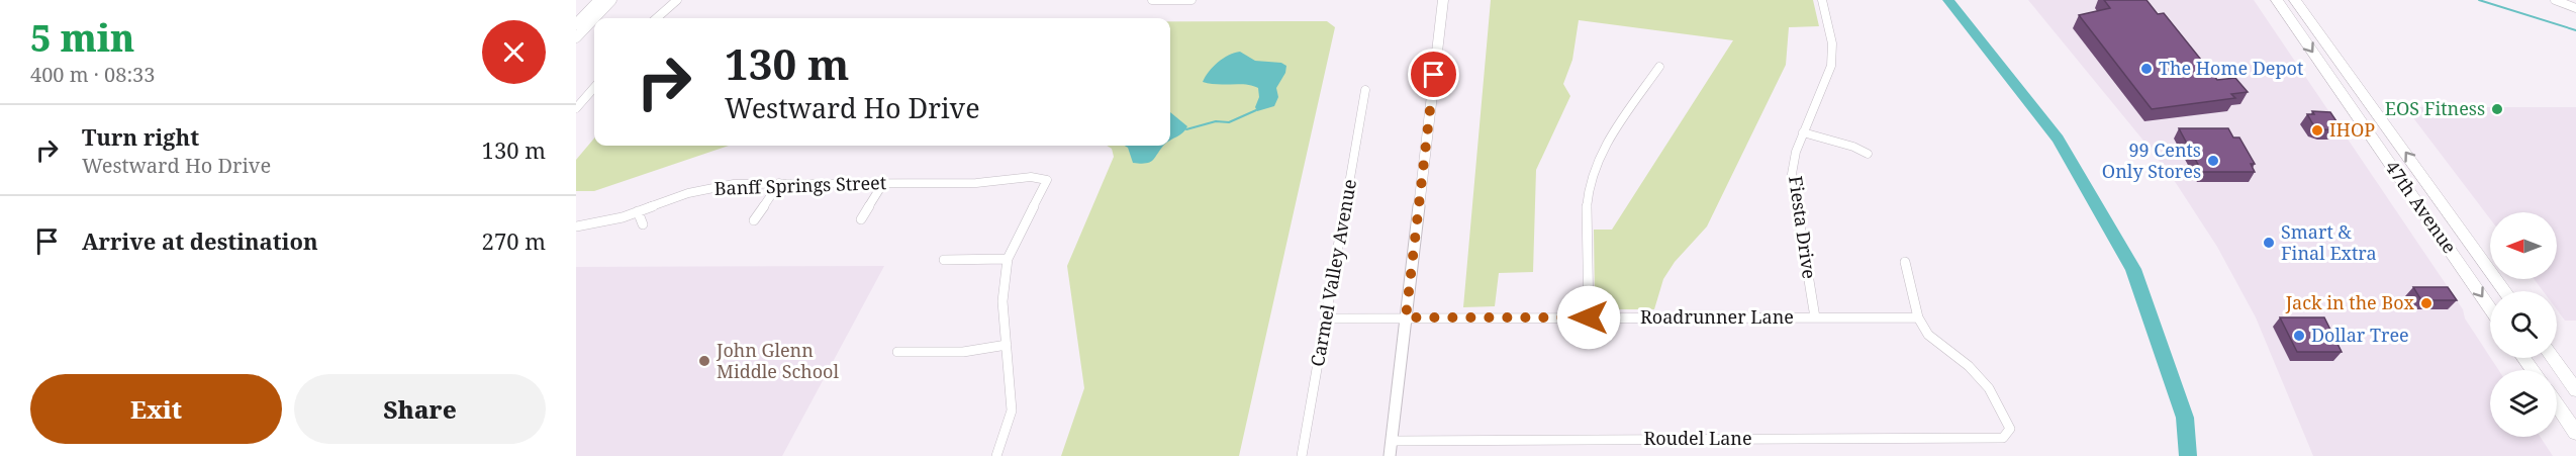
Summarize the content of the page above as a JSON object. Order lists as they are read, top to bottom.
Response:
{
  "streets": {
    "main road": ["47th Avenue"],
    "street": [
      "Banff Springs Street",
      "Fiesta Drive",
      "Carmel Valley Avenue",
      "Roadrunner Lane",
      "Roudel Lane"
    ]
  },
  "crossings": [
    ["Fiesta Drive", "Roadrunner Lane"],
    ["Carmel Valley Avenue", "Roadrunner Lane"],
    ["Roadrunner Lane", "Roudel Lane"]
  ],
  "places": [
    "The Home Depot",
    "EOS Fitness",
    "IHOP",
    "99 Cents Only Stores",
    "Smart & Final Extra",
    "Jack in the Box",
    "Dollar Tree",
    "John Glenn Middle School"
  ],
  "north": "left",
  "page": {
    "heading": ["5 min", "400 m · 08:33"],
    "turn": ["130 m", "Westward Ho Drive"],
    "list": [
      {
        "name": "Turn right",
        "note": "Westward Ho Drive",
        "value": "130 m"
      },
      {
        "name": "Arrive at destination",
        "value": "270 m"
      }
    ],
    "buttons": ["Exit", "Share"]
  }
}
